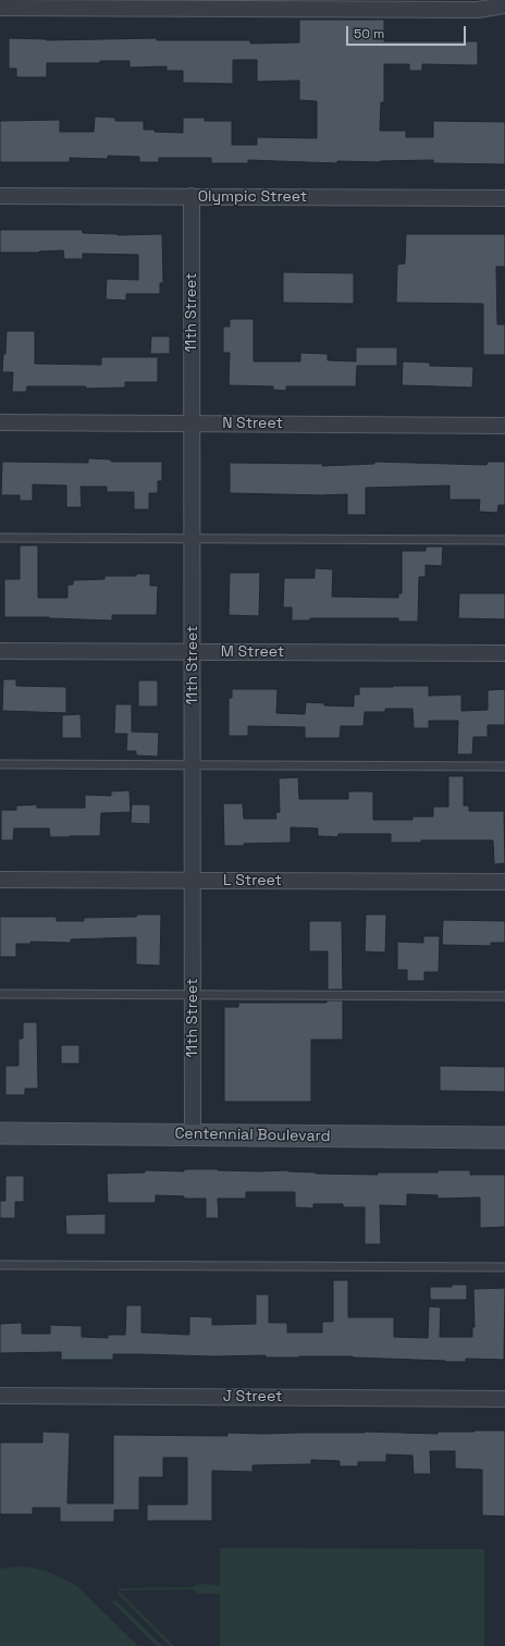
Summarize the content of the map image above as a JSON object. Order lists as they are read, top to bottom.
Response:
{
  "streets": {
    "main road": ["Centennial Boulevard"],
    "street": [
      "Olympic Street",
      "11th Street",
      "N Street",
      "M Street",
      "L Street",
      "J Street"
    ]
  },
  "crossings": [
    ["Olympic Street", "11th Street"],
    ["11th Street", "N Street"],
    ["11th Street", "M Street"],
    ["11th Street", "L Street"],
    ["11th Street", "Centennial Boulevard"]
  ],
  "scale_bar": "50 m"
}
